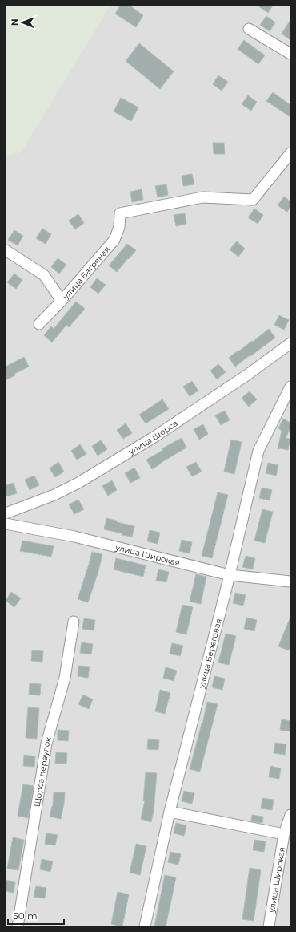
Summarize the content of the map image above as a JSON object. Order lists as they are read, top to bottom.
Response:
{
  "streets": {
    "street": [
      "улица Багряная",
      "улица Щорса",
      "улица Широкая",
      "улица Береговая",
      "Щорса переулок"
    ]
  },
  "crossings": [
    ["улица Широкая", "улица Береговая"]
  ],
  "scale_bar": "50 m",
  "north": "left"
}
